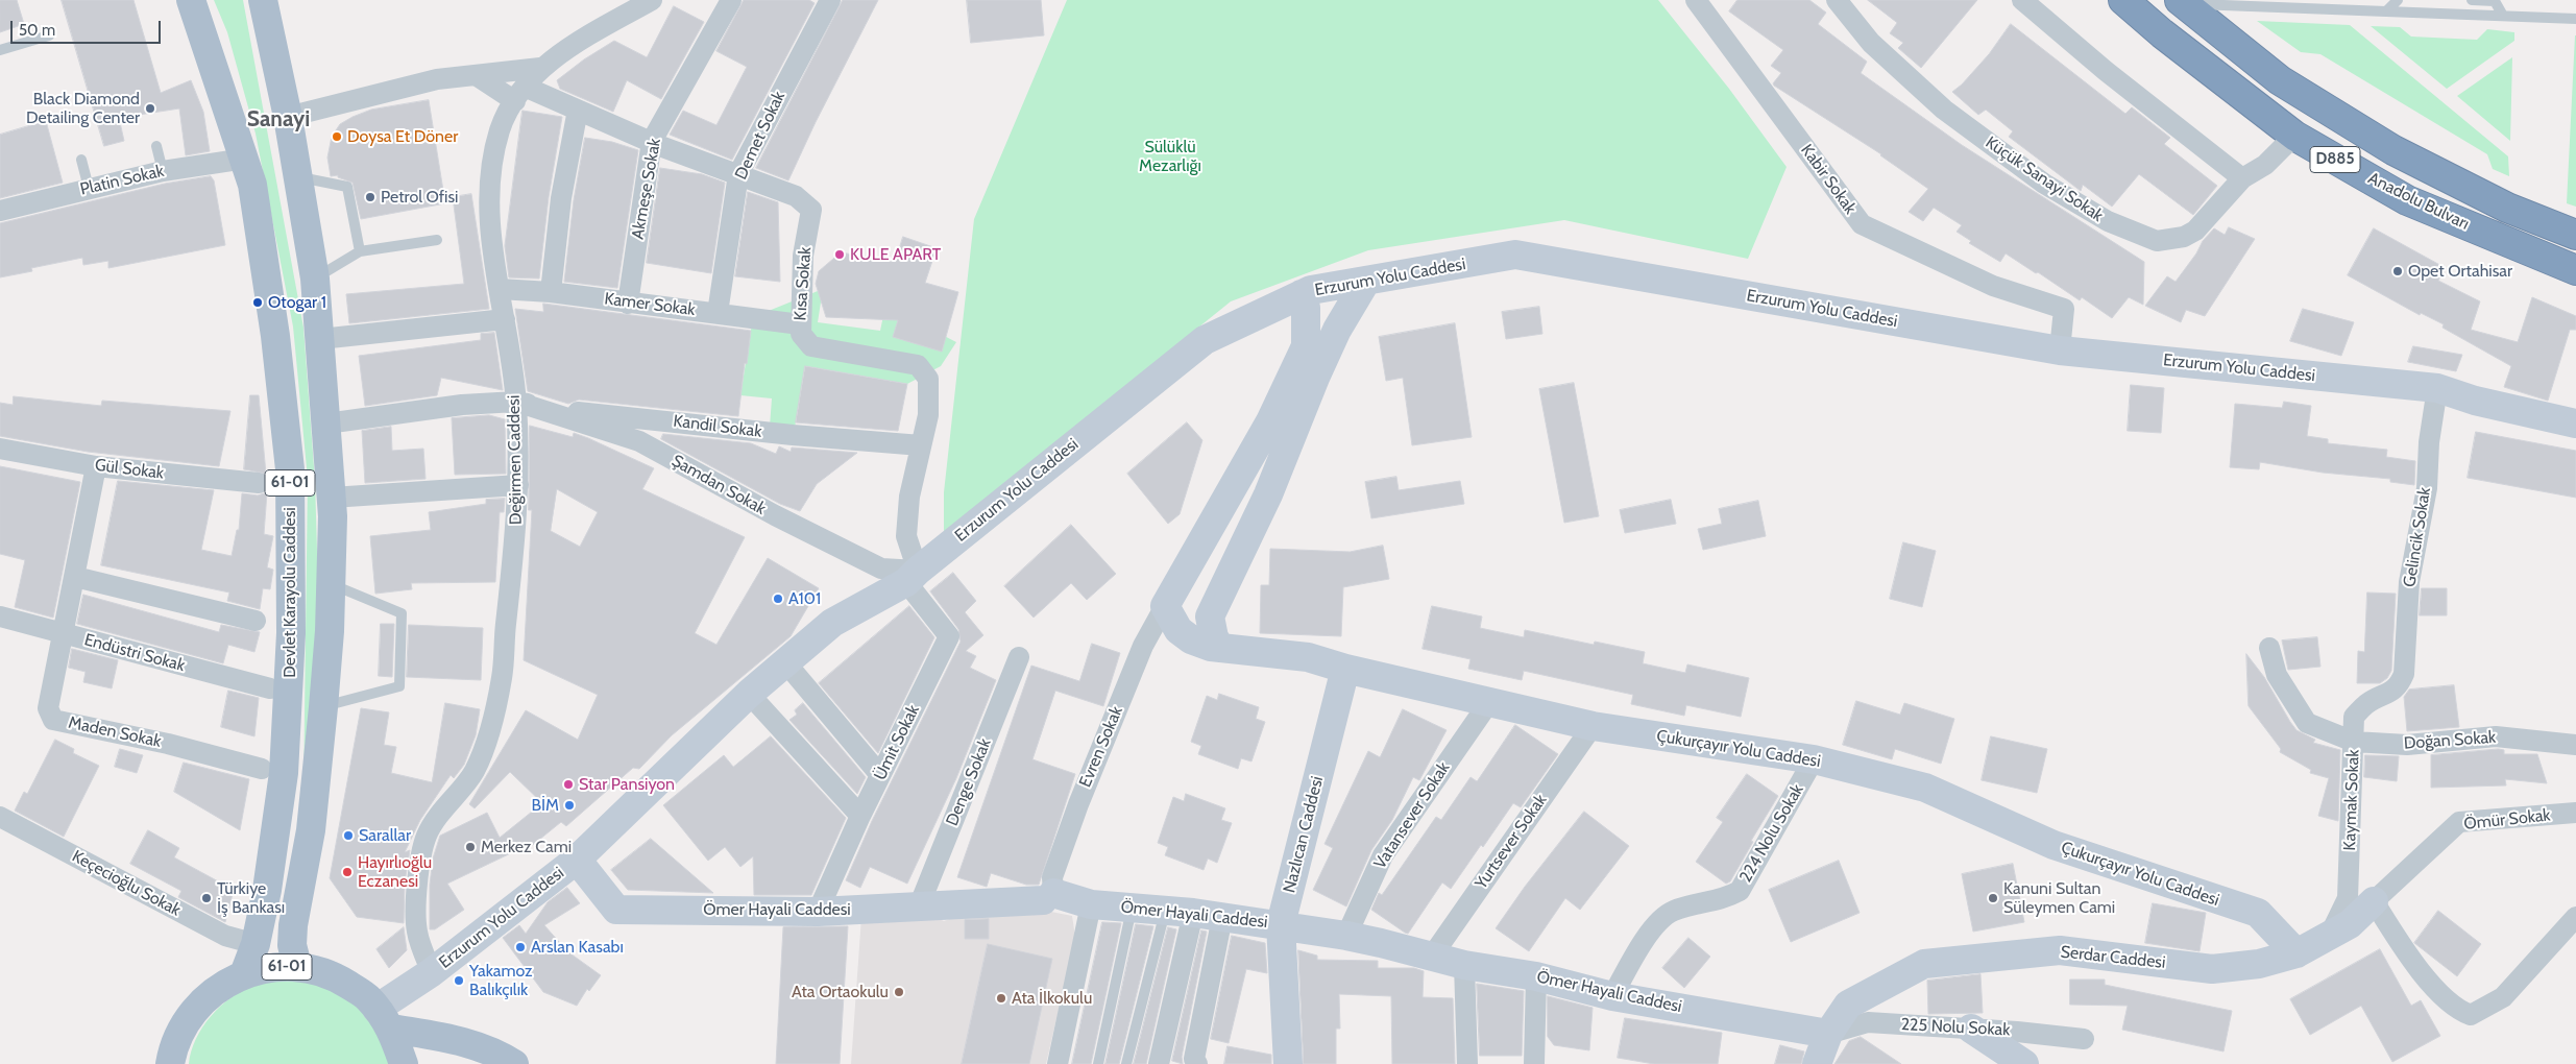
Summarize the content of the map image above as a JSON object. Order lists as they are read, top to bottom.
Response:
{
  "streets": {
    "highway": ["D885", "Anadolu Bulvarı"],
    "main road": ["61-01", "Devlet Karayolu Caddesi"],
    "street": [
      "Demet Sokak",
      "Kabir Sokak",
      "Küçük Sanayi Sokak",
      "Platin Sokak",
      "Akmeşe Sokak",
      "Erzurum Yolu Caddesi",
      "Kısa Sokak",
      "Kamer Sokak",
      "Kandil Sokak",
      "Değirmen Caddesi",
      "Gül Sokak",
      "Şamdan Sokak",
      "Gelincik Sokak",
      "Endüstri Sokak",
      "Maden Sokak",
      "Doğan Sokak",
      "Ümit Sokak",
      "Evren Sokak",
      "Çukurçayır Yolu Caddesi",
      "Denge Sokak",
      "Kaymak Sokak",
      "Vatansever Sokak",
      "Ömür Sokak",
      "224 Nolu Sokak",
      "Nazlıcan Caddesi",
      "Yurtsever Sokak",
      "Keçecioğlu Sokak",
      "Ömer Hayali Caddesi",
      "Serdar Caddesi",
      "225 Nolu Sokak"
    ]
  },
  "crossings": [
    ["Demet Sokak", "Kısa Sokak"],
    ["Demet Sokak", "Kamer Sokak"],
    ["Kabir Sokak", "Erzurum Yolu Caddesi"],
    ["Küçük Sanayi Sokak", "Anadolu Bulvarı"],
    ["Platin Sokak", "Devlet Karayolu Caddesi"],
    ["Akmeşe Sokak", "Kısa Sokak"],
    ["Akmeşe Sokak", "Kamer Sokak"],
    ["Erzurum Yolu Caddesi", "Kısa Sokak"],
    ["Erzurum Yolu Caddesi", "Değirmen Caddesi"],
    ["Erzurum Yolu Caddesi", "61-01"],
    ["Erzurum Yolu Caddesi", "Şamdan Sokak"],
    ["Erzurum Yolu Caddesi", "Gelincik Sokak"],
    ["Erzurum Yolu Caddesi", "Ümit Sokak"],
    ["Erzurum Yolu Caddesi", "Ömer Hayali Caddesi"],
    ["Kısa Sokak", "Kamer Sokak"],
    ["Kısa Sokak", "Kandil Sokak"],
    ["Kısa Sokak", "Değirmen Caddesi"],
    ["Kısa Sokak", "Şamdan Sokak"],
    ["Kısa Sokak", "Ümit Sokak"],
    ["Kamer Sokak", "Değirmen Caddesi"],
    ["Kandil Sokak", "Değirmen Caddesi"],
    ["Kandil Sokak", "Şamdan Sokak"],
    ["Değirmen Caddesi", "Şamdan Sokak"],
    ["61-01", "Devlet Karayolu Caddesi"],
    ["Şamdan Sokak", "Ümit Sokak"],
    ["Gelincik Sokak", "Kaymak Sokak"],
    ["Devlet Karayolu Caddesi", "Keçecioğlu Sokak"],
    ["Endüstri Sokak", "Maden Sokak"],
    ["Doğan Sokak", "Kaymak Sokak"],
    ["Ümit Sokak", "Ömer Hayali Caddesi"],
    ["Evren Sokak", "Çukurçayır Yolu Caddesi"],
    ["Evren Sokak", "Ömer Hayali Caddesi"],
    ["Çukurçayır Yolu Caddesi", "Vatansever Sokak"],
    ["Çukurçayır Yolu Caddesi", "224 Nolu Sokak"],
    ["Çukurçayır Yolu Caddesi", "Nazlıcan Caddesi"],
    ["Çukurçayır Yolu Caddesi", "Yurtsever Sokak"],
    ["Çukurçayır Yolu Caddesi", "Serdar Caddesi"],
    ["Denge Sokak", "Ömer Hayali Caddesi"],
    ["Kaymak Sokak", "Serdar Caddesi"],
    ["Vatansever Sokak", "Ömer Hayali Caddesi"],
    ["Ömür Sokak", "Serdar Caddesi"],
    ["224 Nolu Sokak", "Ömer Hayali Caddesi"],
    ["Nazlıcan Caddesi", "Ömer Hayali Caddesi"],
    ["Yurtsever Sokak", "Ömer Hayali Caddesi"],
    ["Ömer Hayali Caddesi", "Serdar Caddesi"],
    ["Ömer Hayali Caddesi", "225 Nolu Sokak"],
    ["Serdar Caddesi", "225 Nolu Sokak"]
  ],
  "districts": ["Sanayi"],
  "parks": ["Sülüklü Mezarlığı"],
  "places": [
    "Black Diamond Detailing Center",
    "Doysa Et Döner",
    "Petrol Ofisi",
    "KULE APART",
    "Opet Ortahisar",
    "Otogar 1",
    "A101",
    "Star Pansiyon",
    "BİM",
    "Sarallar",
    "Merkez Cami",
    "Hayırlıoğlu Eczanesi",
    "Türkiye İş Bankası",
    "Kanuni Sultan Süleymen Cami",
    "Arslan Kasabı",
    "Yakamoz Balıkçılık",
    "Ata Ortaokulu",
    "Ata İlkokulu"
  ],
  "scale_bar": "50 m"
}
